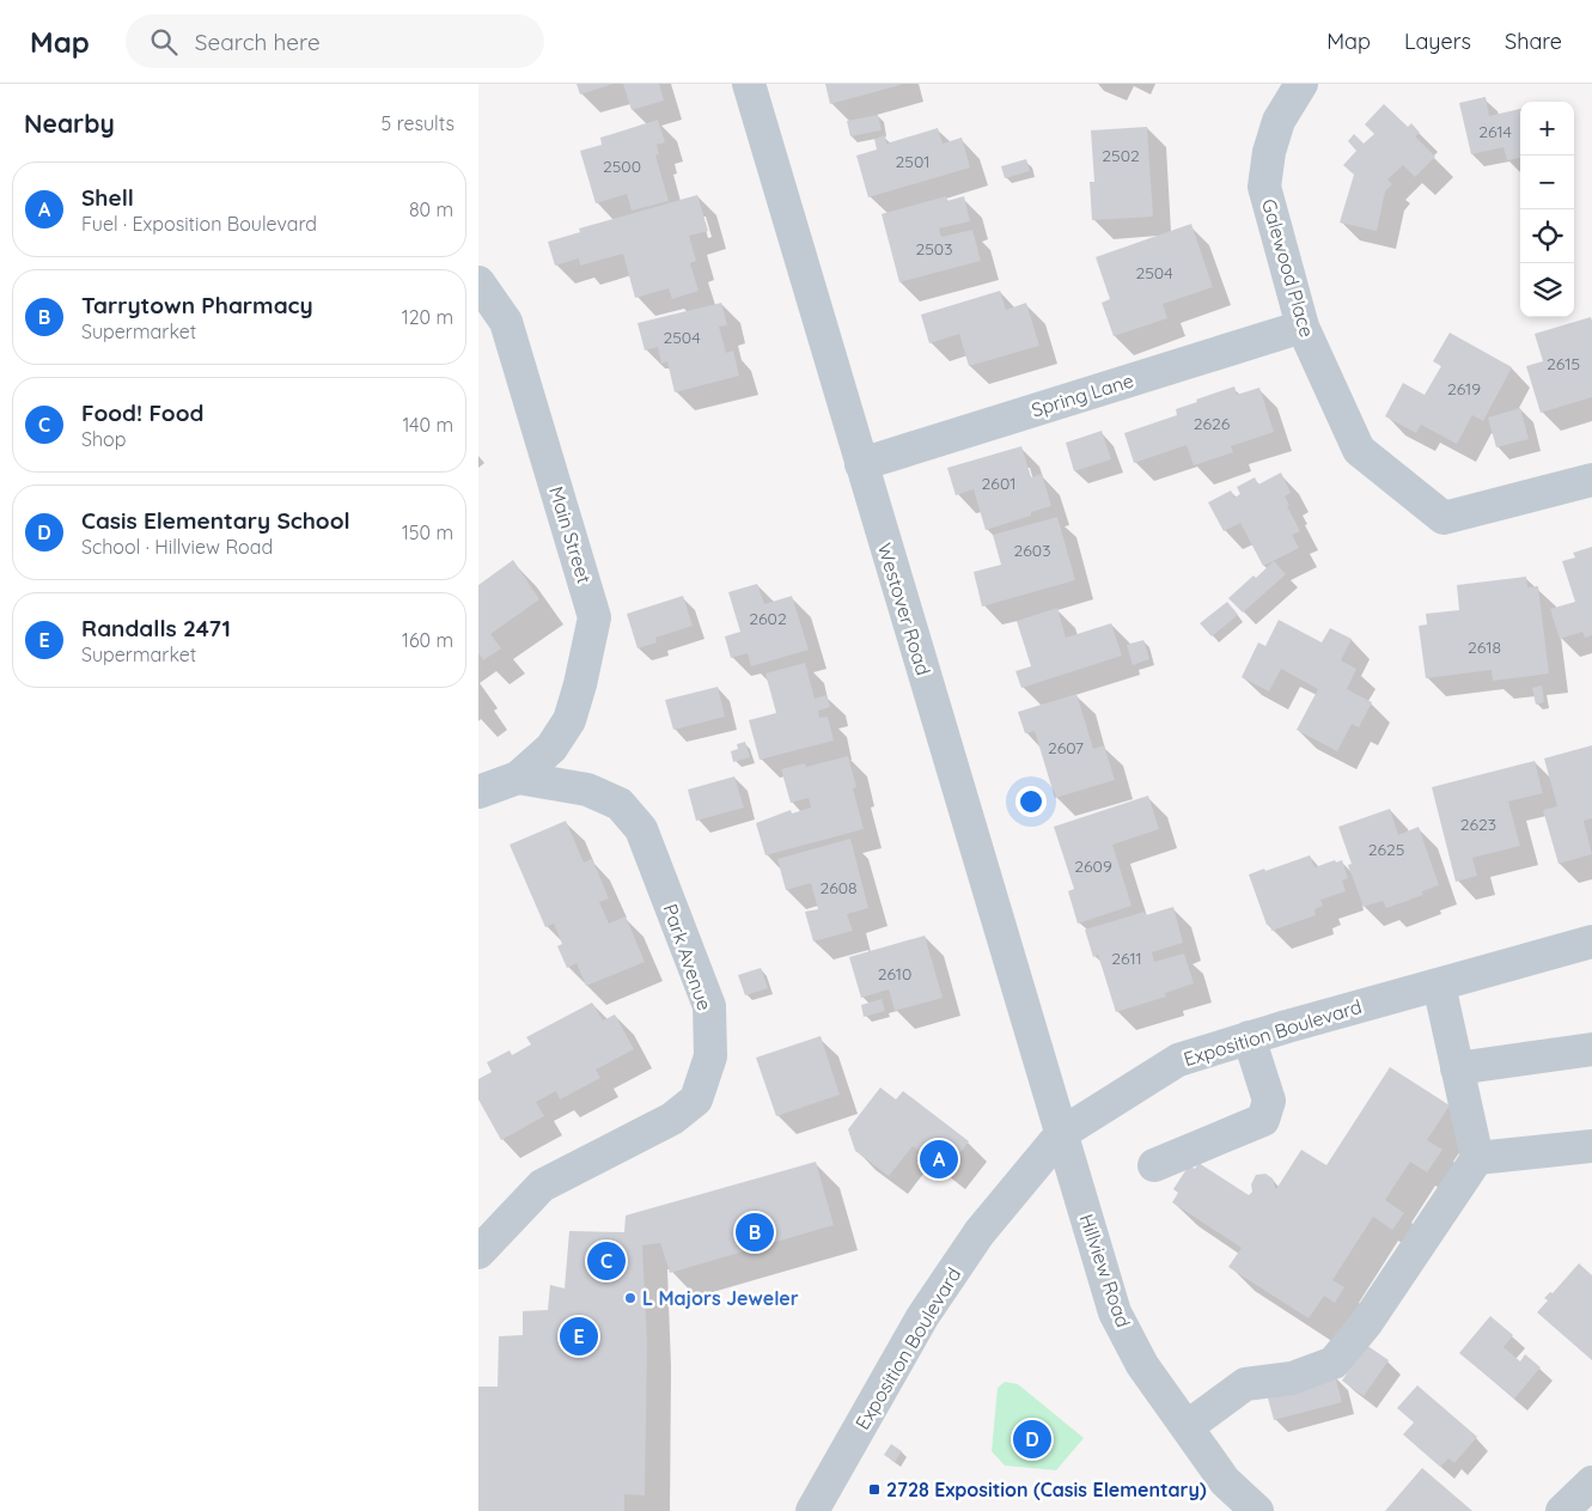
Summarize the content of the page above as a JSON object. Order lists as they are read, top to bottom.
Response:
{
  "streets": {
    "street": [
      "Galewood Place",
      "Spring Lane",
      "Main Street",
      "Westover Road",
      "Park Avenue",
      "Exposition Boulevard",
      "Hillview Road"
    ]
  },
  "crossings": [
    ["Galewood Place", "Spring Lane"],
    ["Spring Lane", "Westover Road"],
    ["Main Street", "Park Avenue"],
    ["Westover Road", "Exposition Boulevard"],
    ["Westover Road", "Hillview Road"],
    ["Exposition Boulevard", "Hillview Road"]
  ],
  "places": {
    "other": ["L Majors Jeweler"],
    "transit": ["2728 Exposition (Casis Elementary)"]
  },
  "house_numbers": [
    "2614",
    "2502",
    "2501",
    "2500",
    "2503",
    "2504",
    "2504",
    "2615",
    "2619",
    "2626",
    "2601",
    "2603",
    "2602",
    "2618",
    "2607",
    "2623",
    "2625",
    "2609",
    "2608",
    "2611",
    "2610"
  ],
  "page": {
    "header": "Map",
    "search": "Search here",
    "nav": ["Map", "Layers", "Share"],
    "heading": ["Nearby", "5 results"],
    "map_buttons": ["+", "−"],
    "list": [
      {
        "mark": "A",
        "name": "Shell",
        "note": "Fuel · Exposition Boulevard",
        "value": "80 m"
      },
      {
        "mark": "B",
        "name": "Tarrytown Pharmacy",
        "note": "Supermarket",
        "value": "120 m"
      },
      {
        "mark": "C",
        "name": "Food! Food",
        "note": "Shop",
        "value": "140 m"
      },
      {
        "mark": "D",
        "name": "Casis Elementary School",
        "note": "School · Hillview Road",
        "value": "150 m"
      },
      {
        "mark": "E",
        "name": "Randalls 2471",
        "note": "Supermarket",
        "value": "160 m"
      }
    ],
    "pins": [
      "A",
      "B",
      "C",
      "E",
      "D"
    ]
  }
}
